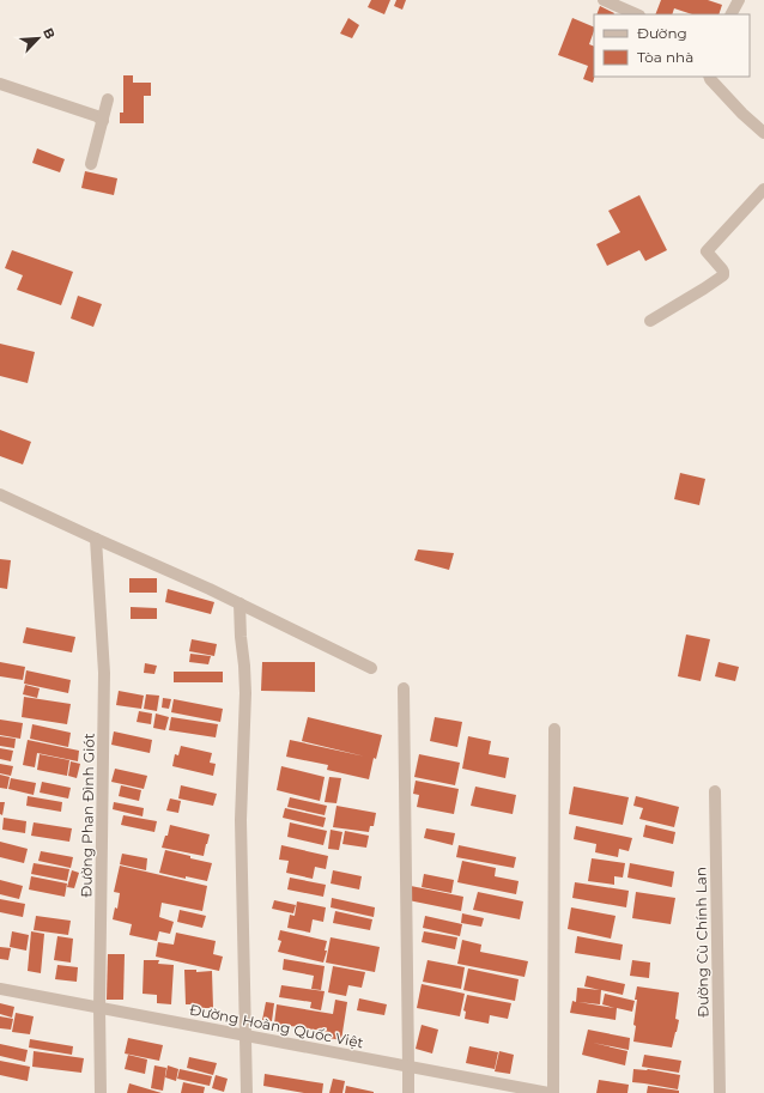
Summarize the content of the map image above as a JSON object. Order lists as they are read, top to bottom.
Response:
{
  "streets": {
    "street": ["Đường Phan Đình Giót", "Đường Cù Chính Lan", "Đường Hoàng Quốc Việt"]
  },
  "crossings": [
    ["Đường Phan Đình Giót", "Đường Hoàng Quốc Việt"]
  ],
  "legend": ["Đường", "Tòa nhà"],
  "north": "top right"
}
